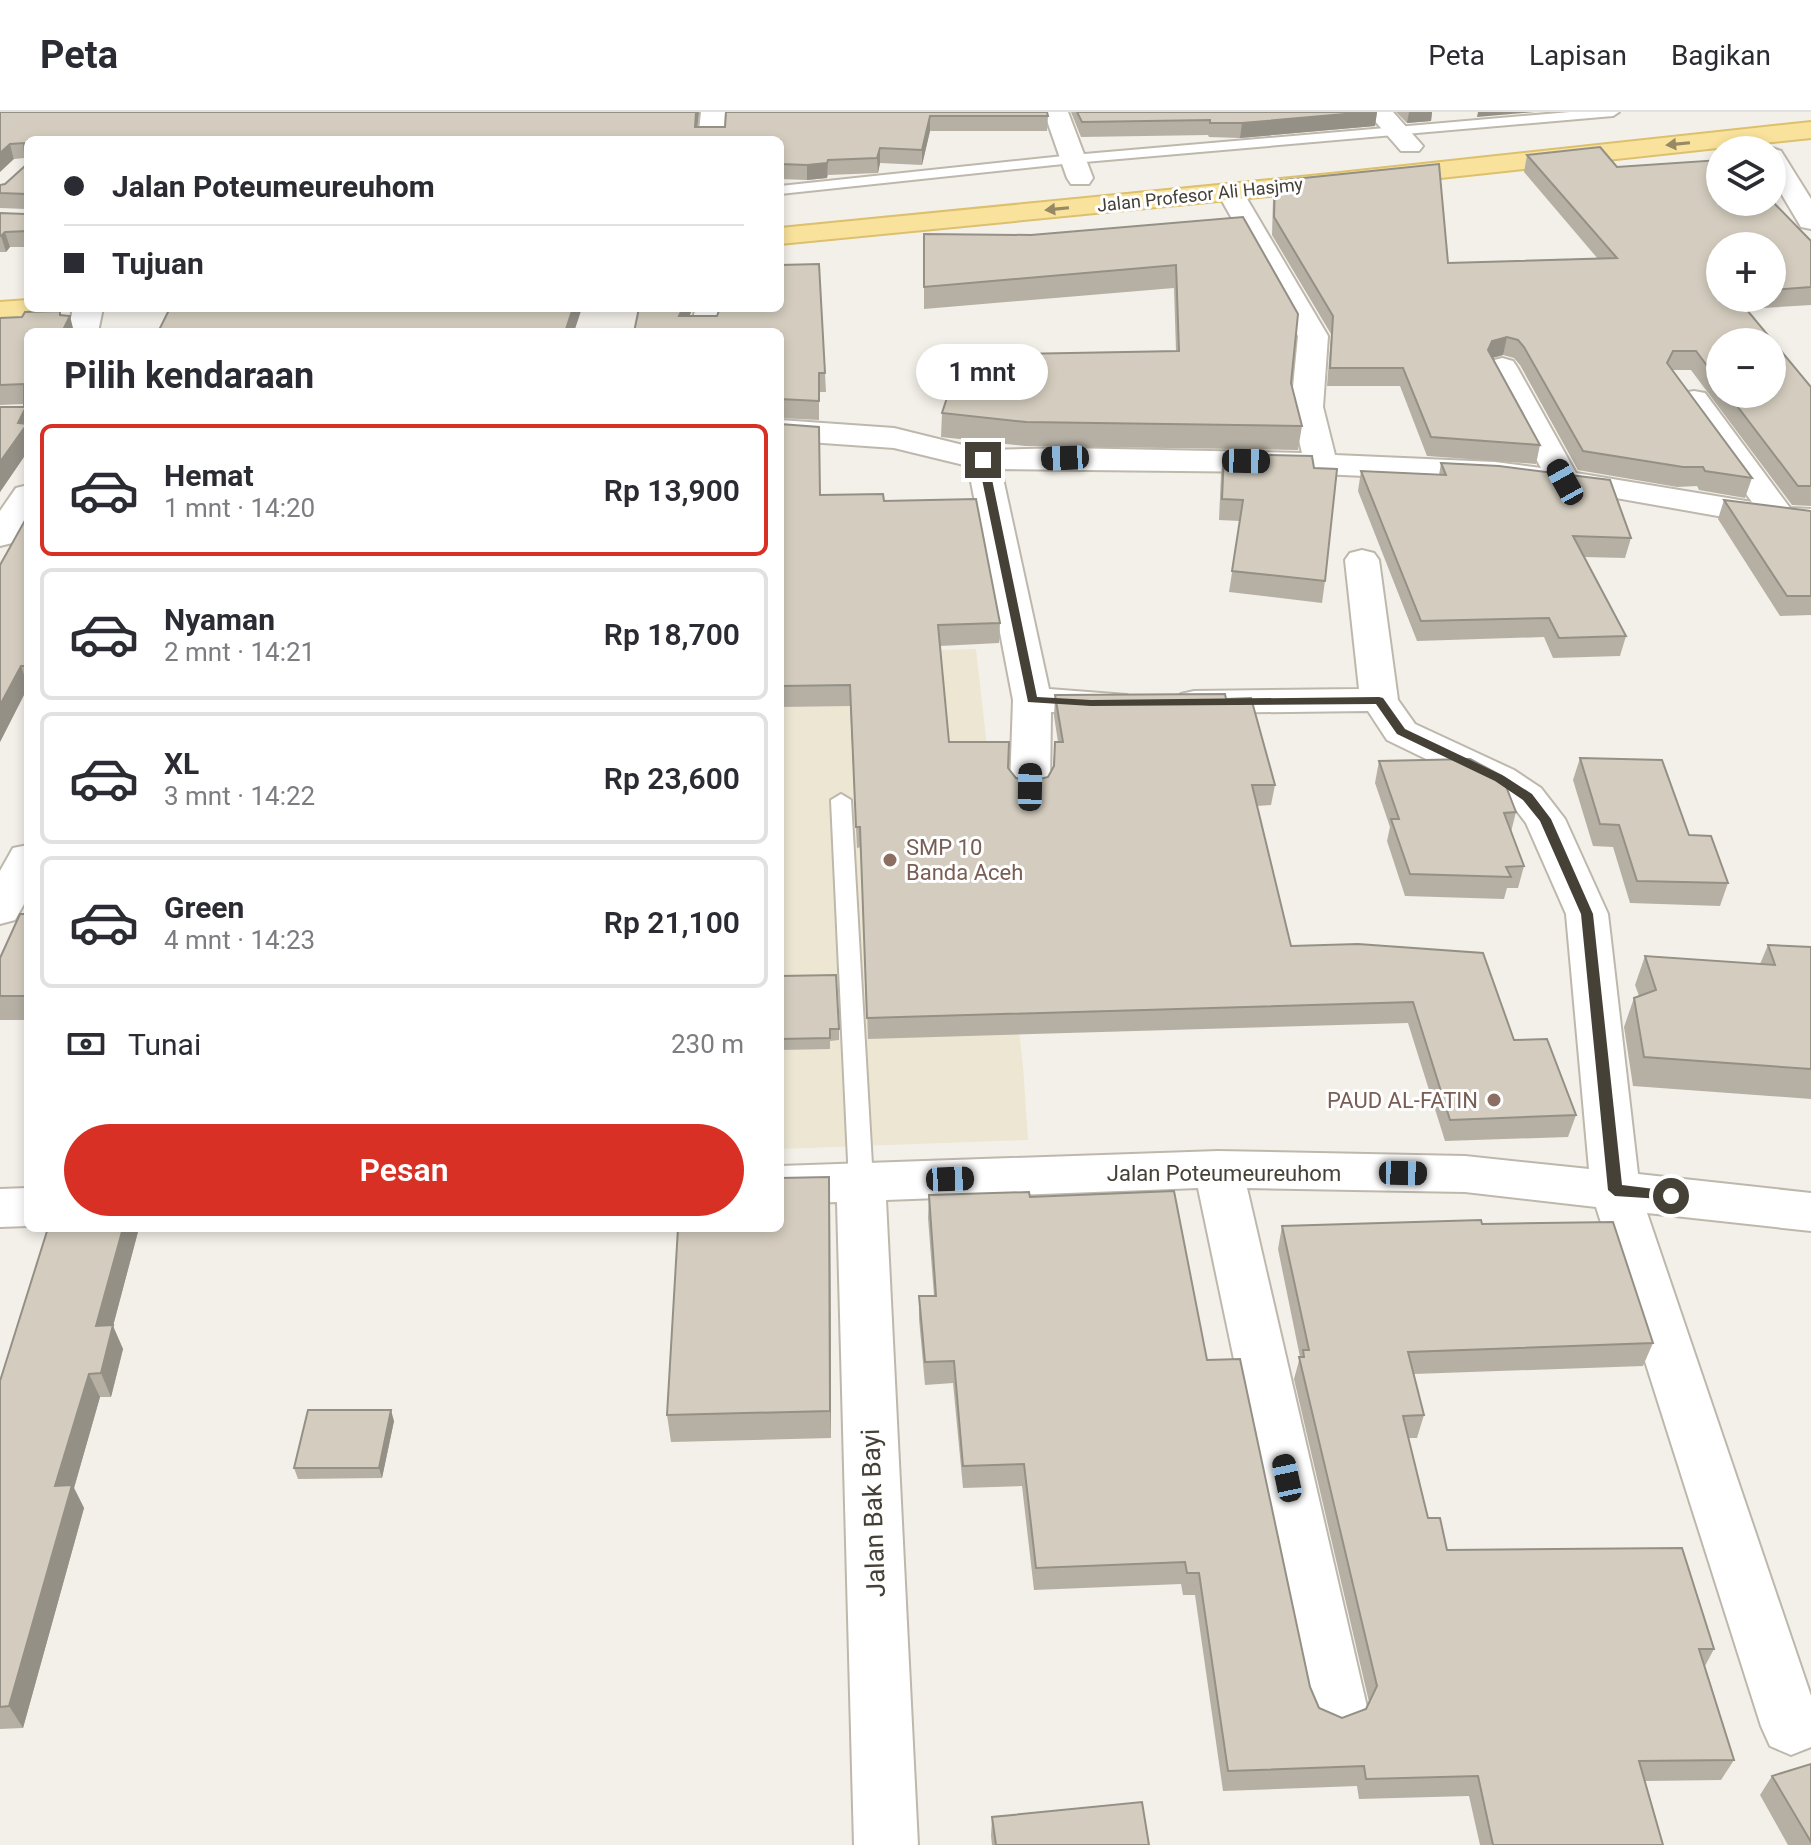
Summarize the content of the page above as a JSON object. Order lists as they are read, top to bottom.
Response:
{
  "streets": {
    "main road": ["Jalan Profesor Ali Hasjmy"],
    "street": ["Jalan Poteumeureuhom", "Jalan Bak Bayi"]
  },
  "crossings": [
    ["Jalan Poteumeureuhom", "Jalan Bak Bayi"]
  ],
  "places": ["SMP 10 Banda Aceh", "PAUD AL-FATIN"],
  "page": {
    "header": "Peta",
    "nav": ["Peta", "Lapisan", "Bagikan"],
    "map_buttons": ["+", "−"],
    "banner": ["Jalan Poteumeureuhom", "Tujuan"],
    "heading": "Pilih kendaraan",
    "bubble": "1 mnt",
    "list": [
      {
        "name": "Hemat",
        "note": "1 mnt · 14:20",
        "value": "Rp 13,900"
      },
      {
        "name": "Nyaman",
        "note": "2 mnt · 14:21",
        "value": "Rp 18,700"
      },
      {
        "name": "XL",
        "note": "3 mnt · 14:22",
        "value": "Rp 23,600"
      },
      {
        "name": "Green",
        "note": "4 mnt · 14:23",
        "value": "Rp 21,100"
      }
    ],
    "pay": ["Tunai", "230 m"],
    "buttons": "Pesan"
  }
}
